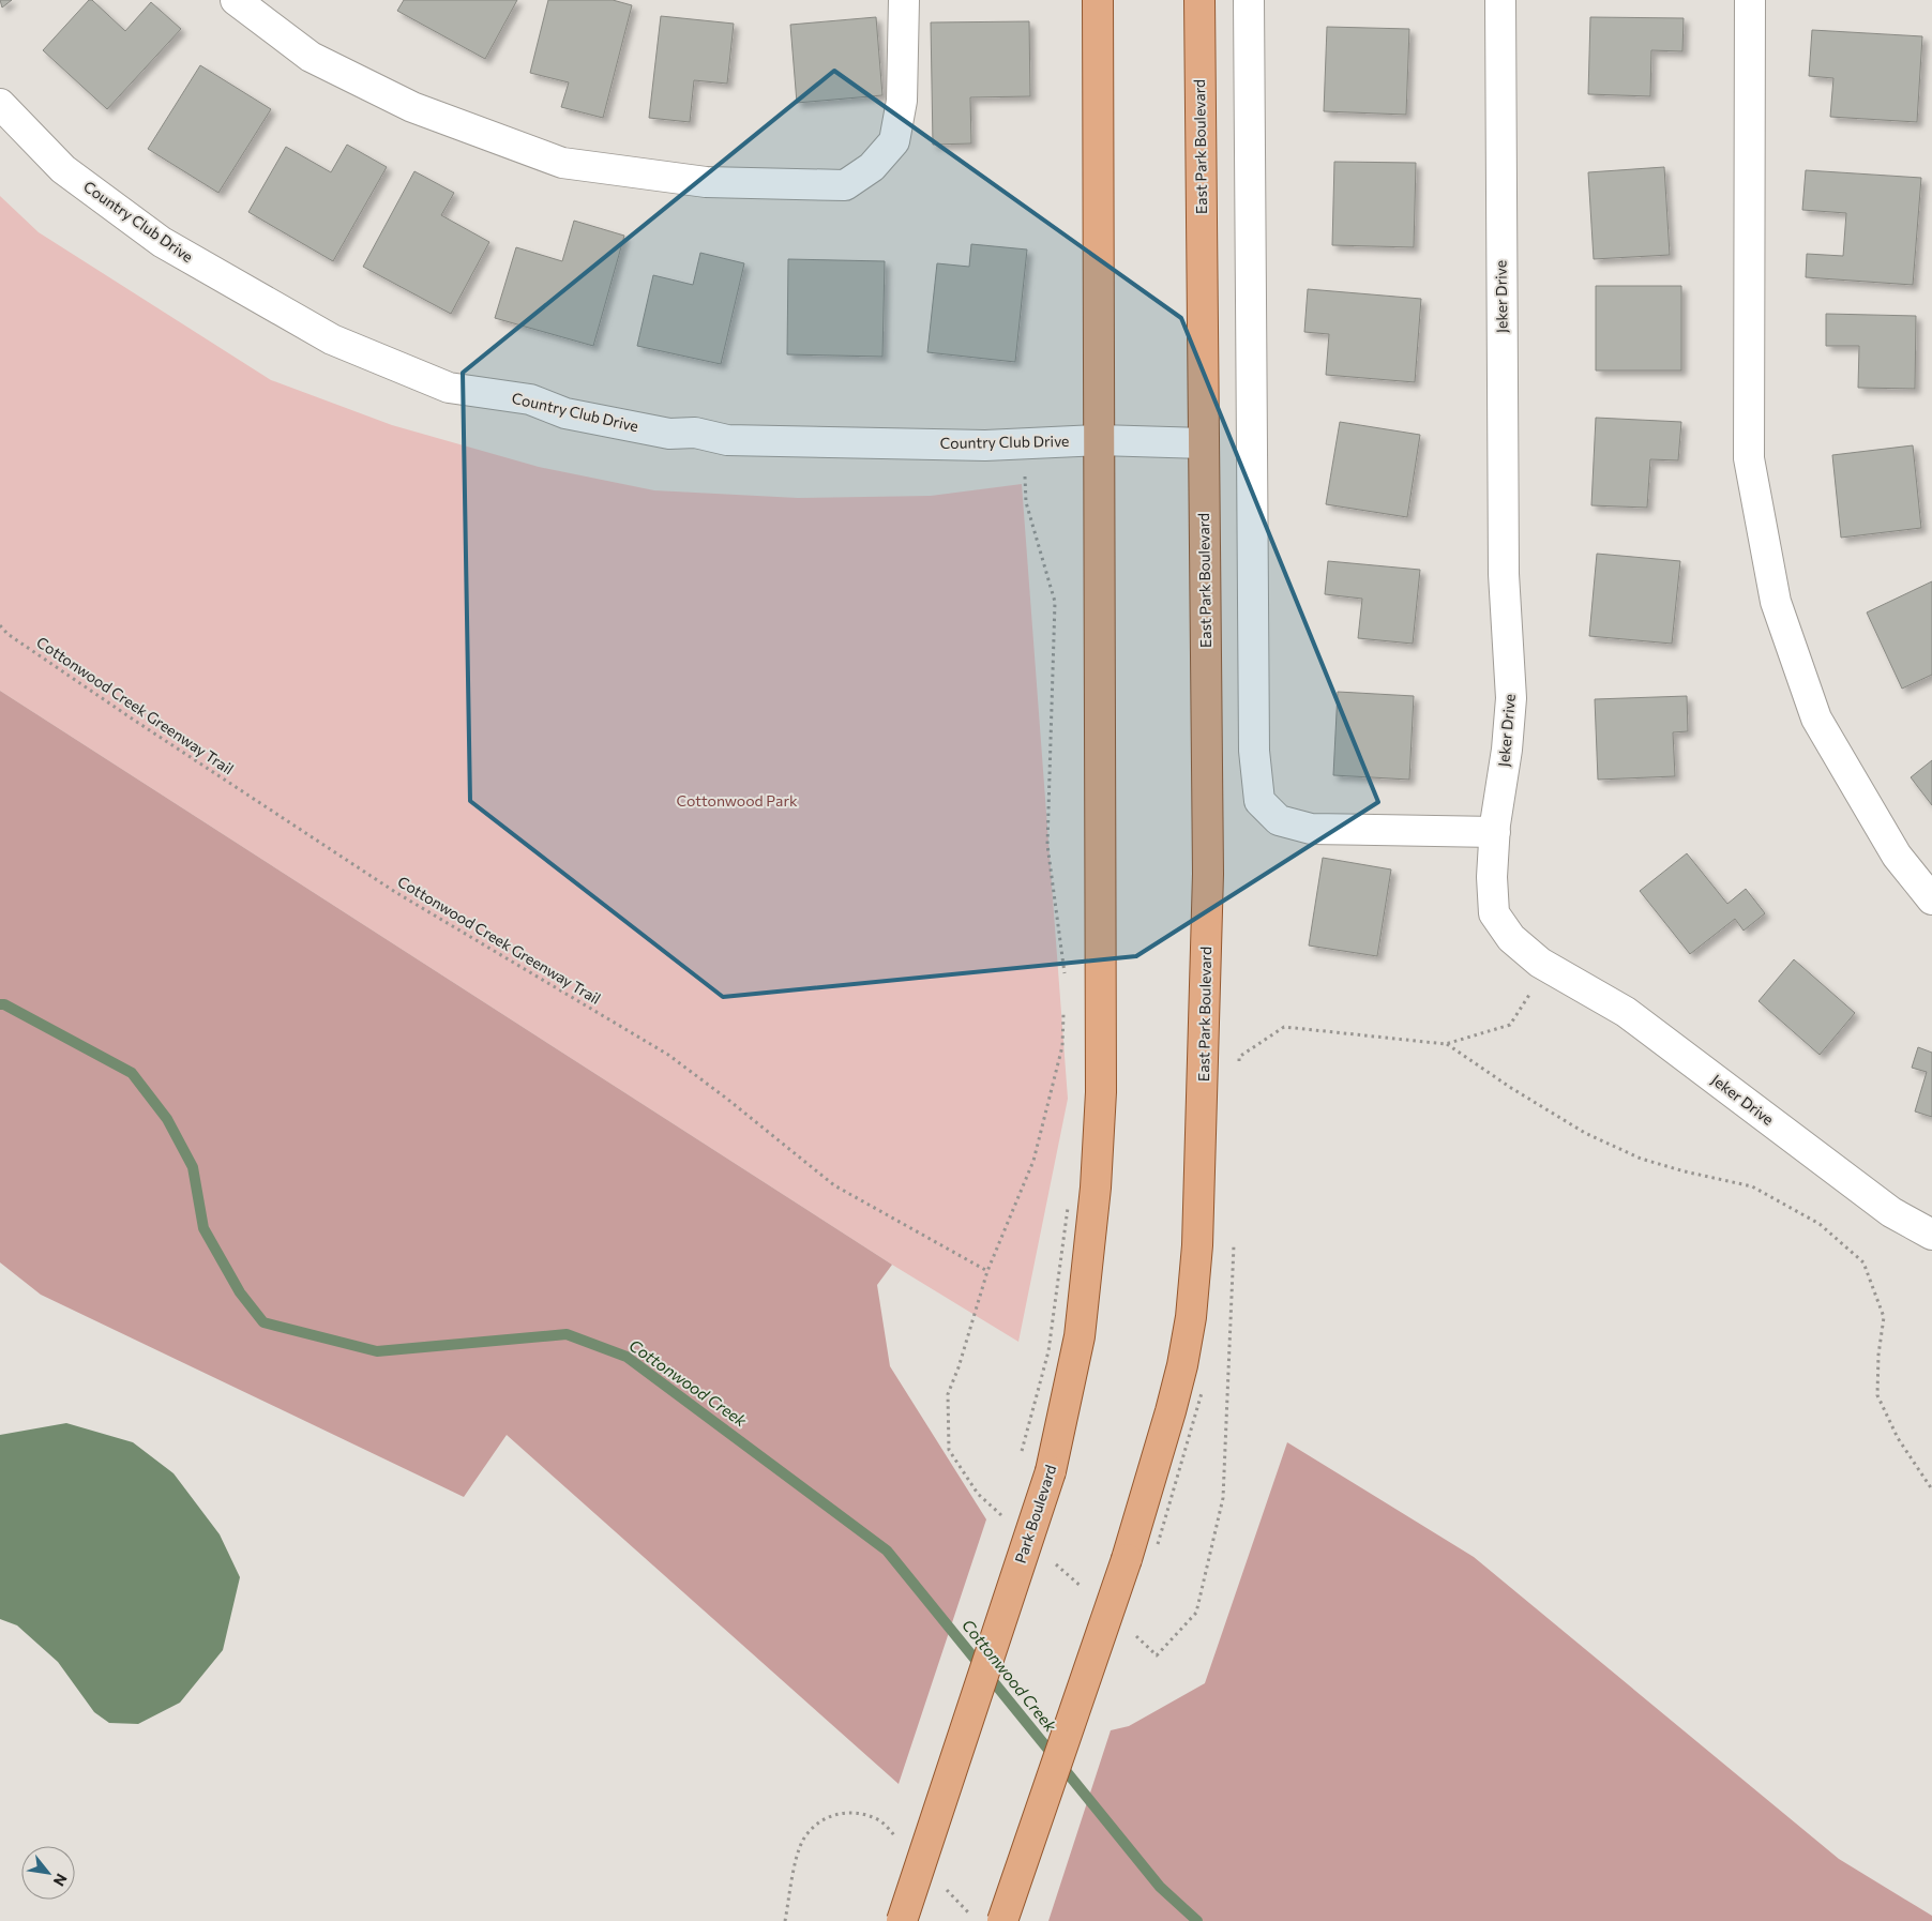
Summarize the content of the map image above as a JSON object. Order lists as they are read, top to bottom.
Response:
{
  "streets": {
    "main road": ["East Park Boulevard", "Park Boulevard"],
    "street": ["Country Club Drive", "Jeker Drive"],
    "path": ["Cottonwood Creek Greenway Trail"]
  },
  "crossings": [
    ["East Park Boulevard", "Country Club Drive"],
    ["Country Club Drive", "Park Boulevard"]
  ],
  "water": ["Cottonwood Creek"],
  "parks": ["Cottonwood Park"],
  "north": "bottom right"
}
